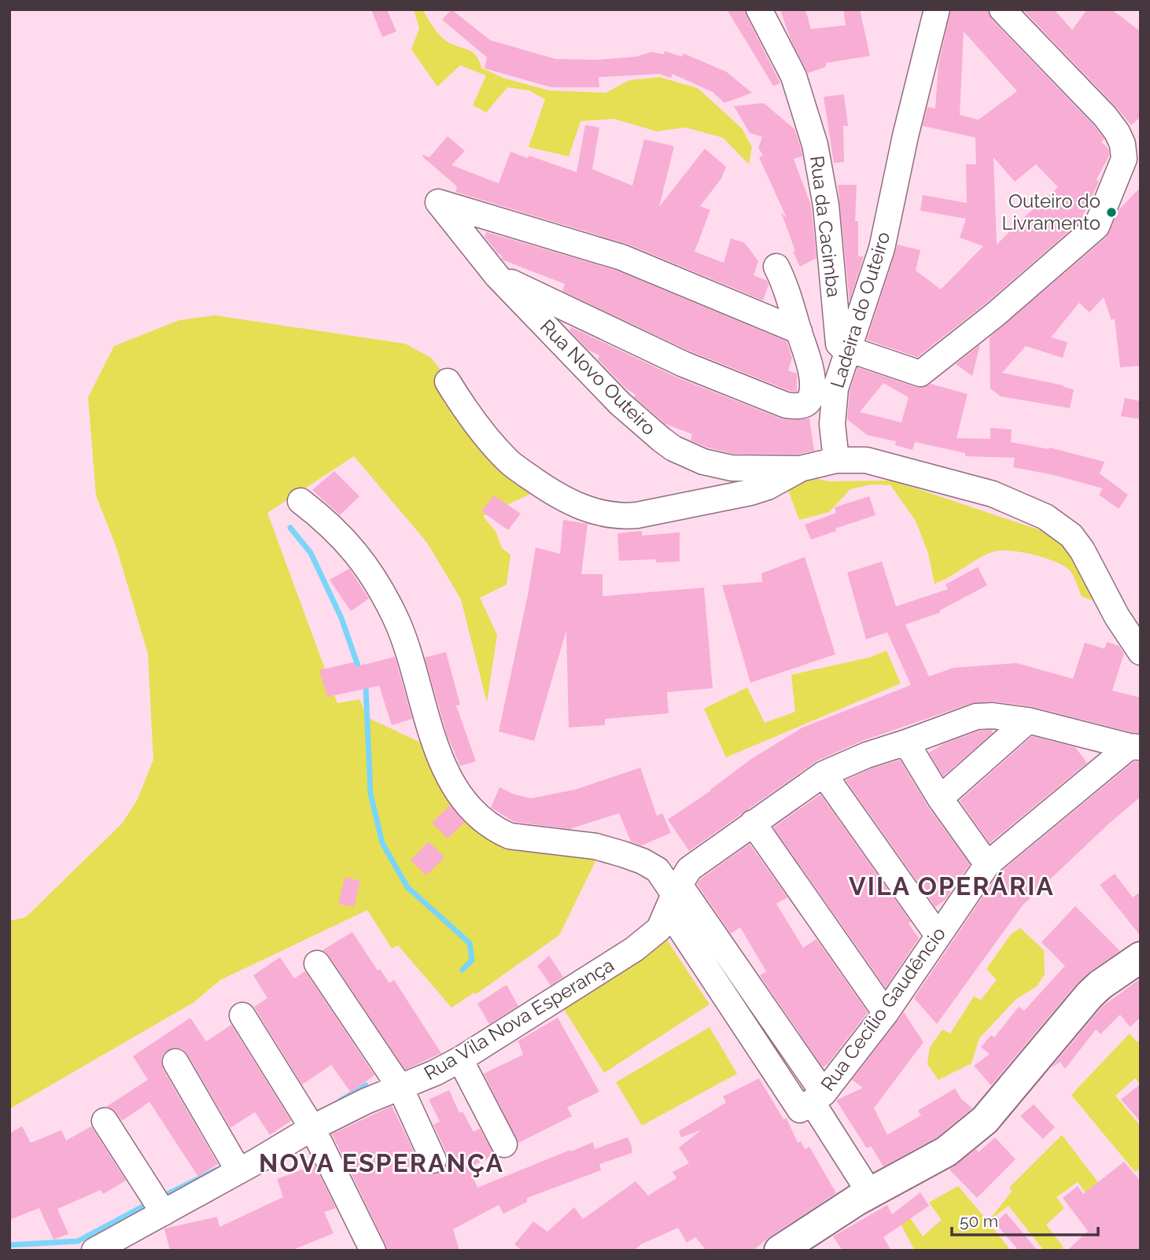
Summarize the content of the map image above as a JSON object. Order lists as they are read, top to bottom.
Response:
{
  "streets": {
    "street": [
      "Rua da Cacimba",
      "Ladeira do Outeiro",
      "Rua Novo Outeiro",
      "Rua Cecílio Gaudêncio",
      "Rua Vila Nova Esperança"
    ]
  },
  "crossings": [
    ["Rua da Cacimba", "Ladeira do Outeiro"],
    ["Ladeira do Outeiro", "Rua Novo Outeiro"],
    ["Rua Cecílio Gaudêncio", "Rua Vila Nova Esperança"]
  ],
  "districts": ["VILA OPERÁRIA", "NOVA ESPERANÇA"],
  "places": ["Outeiro do Livramento"],
  "scale_bar": "50 m"
}
